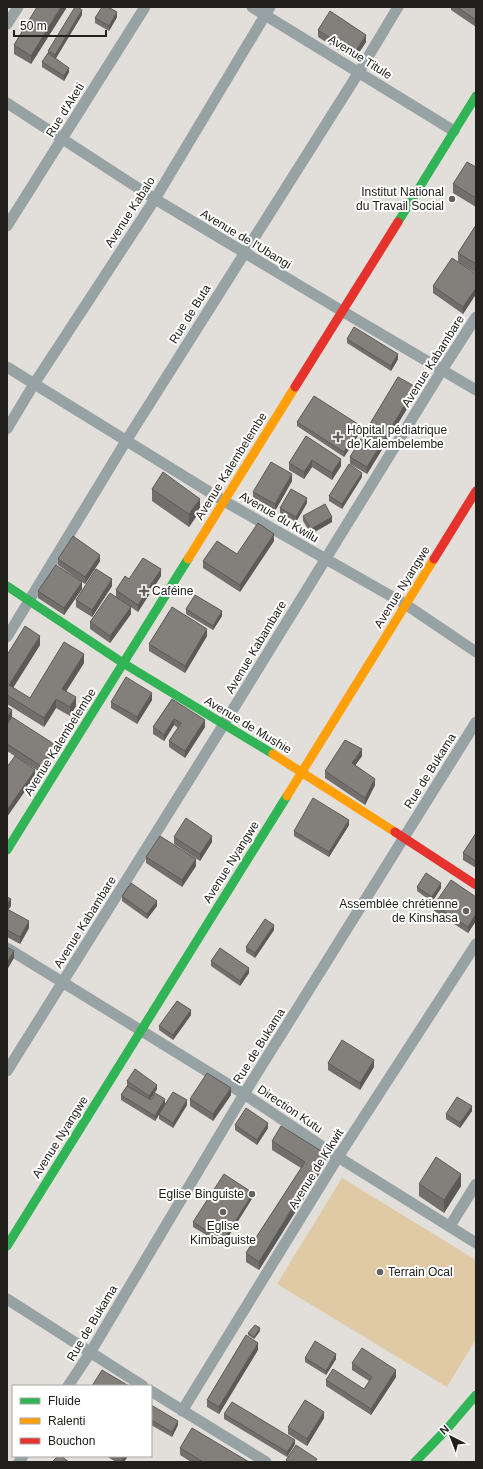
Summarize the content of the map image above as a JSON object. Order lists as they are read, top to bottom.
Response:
{
  "streets": {
    "street": [
      "Avenue Titule",
      "Rue d'Aketi",
      "Avenue Kabalo",
      "Avenue de l'Ubangi",
      "Rue de Buta",
      "Avenue Kabambare",
      "Avenue Kalembelembe",
      "Avenue du Kwilu",
      "Avenue Nyangwe",
      "Avenue de Mushie",
      "Rue de Bukama",
      "Direction Kutu",
      "Avenue de Kikwit"
    ]
  },
  "crossings": [
    ["Avenue Titule", "Avenue Kabalo"],
    ["Avenue Titule", "Rue de Buta"],
    ["Avenue Titule", "Avenue Kalembelembe"],
    ["Rue d'Aketi", "Avenue de l'Ubangi"],
    ["Avenue Kabalo", "Avenue de l'Ubangi"],
    ["Avenue Kabalo", "Avenue du Kwilu"],
    ["Avenue de l'Ubangi", "Rue de Buta"],
    ["Avenue de l'Ubangi", "Avenue Kabambare"],
    ["Avenue de l'Ubangi", "Avenue Kalembelembe"],
    ["Rue de Buta", "Avenue du Kwilu"],
    ["Rue de Buta", "Avenue de Mushie"],
    ["Avenue Kabambare", "Avenue du Kwilu"],
    ["Avenue Kabambare", "Avenue de Mushie"],
    ["Avenue Kabambare", "Direction Kutu"],
    ["Avenue Kalembelembe", "Avenue du Kwilu"],
    ["Avenue Kalembelembe", "Avenue de Mushie"],
    ["Avenue du Kwilu", "Avenue Nyangwe"],
    ["Avenue Nyangwe", "Avenue de Mushie"],
    ["Avenue Nyangwe", "Direction Kutu"],
    ["Avenue de Mushie", "Rue de Bukama"],
    ["Rue de Bukama", "Direction Kutu"],
    ["Direction Kutu", "Avenue de Kikwit"]
  ],
  "places": {
    "other": [
      "Institut National du Travail Social",
      "Assemblée chrétienne de Kinshasa",
      "Eglise Binguiste",
      "Eglise Kimbaguiste",
      "Terrain Ocal"
    ],
    "health": ["Hôpital pédiatrique de Kalembelembe", "Caféine"]
  },
  "legend": ["Fluide", "Ralenti", "Bouchon"],
  "scale_bar": "50 m",
  "north": "top left"
}
